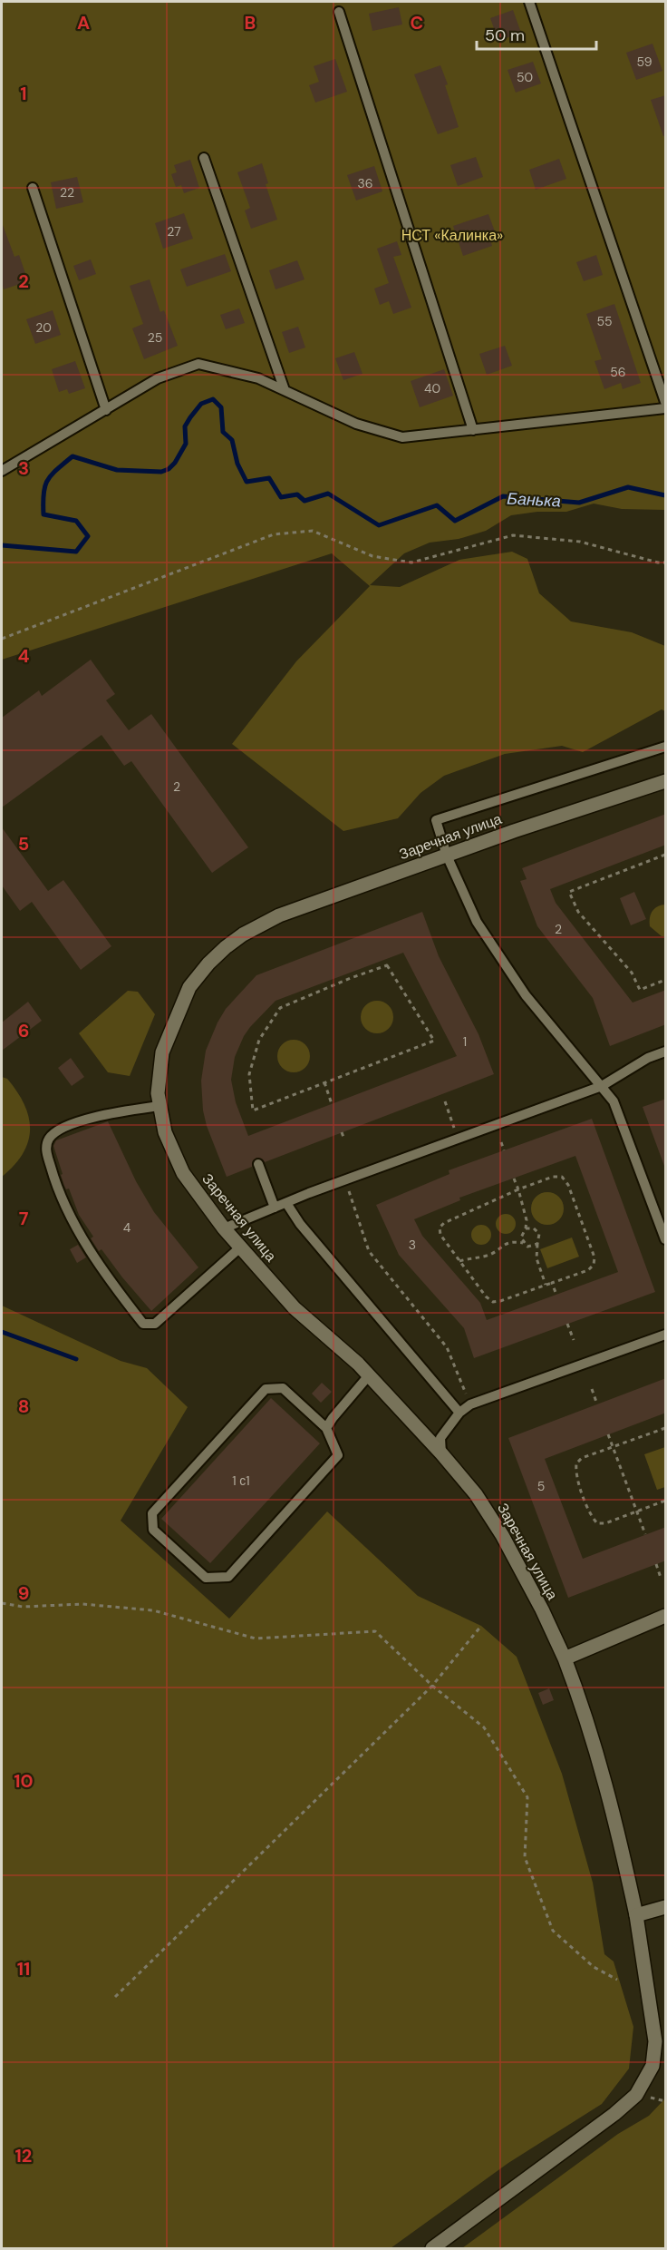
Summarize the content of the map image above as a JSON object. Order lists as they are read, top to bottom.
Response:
{
  "streets": {
    "street": ["Заречная улица"]
  },
  "water": ["Банька"],
  "parks": ["НСТ «Калинка»"],
  "house_numbers": [
    "59",
    "50",
    "36",
    "22",
    "27",
    "55",
    "20",
    "25",
    "56",
    "40",
    "2",
    "2",
    "1",
    "4",
    "3",
    "1 с1",
    "5"
  ],
  "scale_bar": "50 m",
  "grid": {
    "columns": ["A", "B", "C"],
    "rows": [
      "1",
      "2",
      "3",
      "4",
      "5",
      "6",
      "7",
      "8",
      "9",
      "10",
      "11",
      "12"
    ]
  }
}
